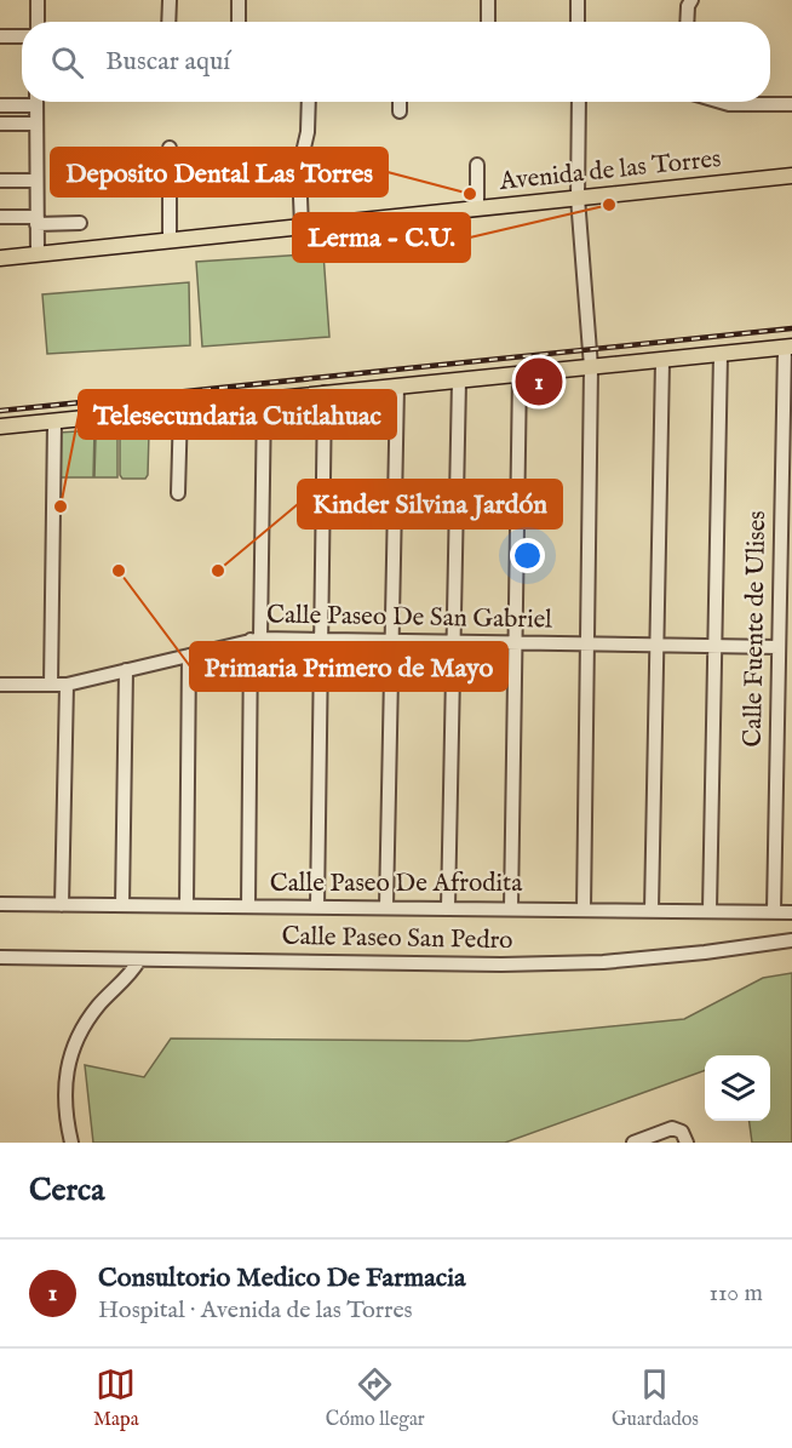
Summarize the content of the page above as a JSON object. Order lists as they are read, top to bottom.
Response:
{
  "streets": {
    "main road": ["Avenida de las Torres"],
    "street": [
      "Calle Paseo De San Gabriel",
      "Calle Fuente de Ulises",
      "Calle Paseo De Afrodita",
      "Calle Paseo San Pedro"
    ]
  },
  "crossings": [
    ["Calle Paseo De San Gabriel", "Calle Fuente de Ulises"],
    ["Calle Fuente de Ulises", "Calle Paseo De Afrodita"]
  ],
  "places": [
    "Deposito Dental Las Torres",
    "Lerma - C.U.",
    "Telesecundaria Cuitlahuac",
    "Primaria Primero de Mayo",
    "Kinder Silvina Jardón"
  ],
  "page": {
    "search": "Buscar aquí",
    "pins": "1",
    "heading": "Cerca",
    "list": [
      {
        "mark": "1",
        "name": "Consultorio Medico De Farmacia",
        "note": "Hospital · Avenida de las Torres",
        "value": "110 m"
      }
    ],
    "nav": ["Mapa", "Cómo llegar", "Guardados"]
  }
}
